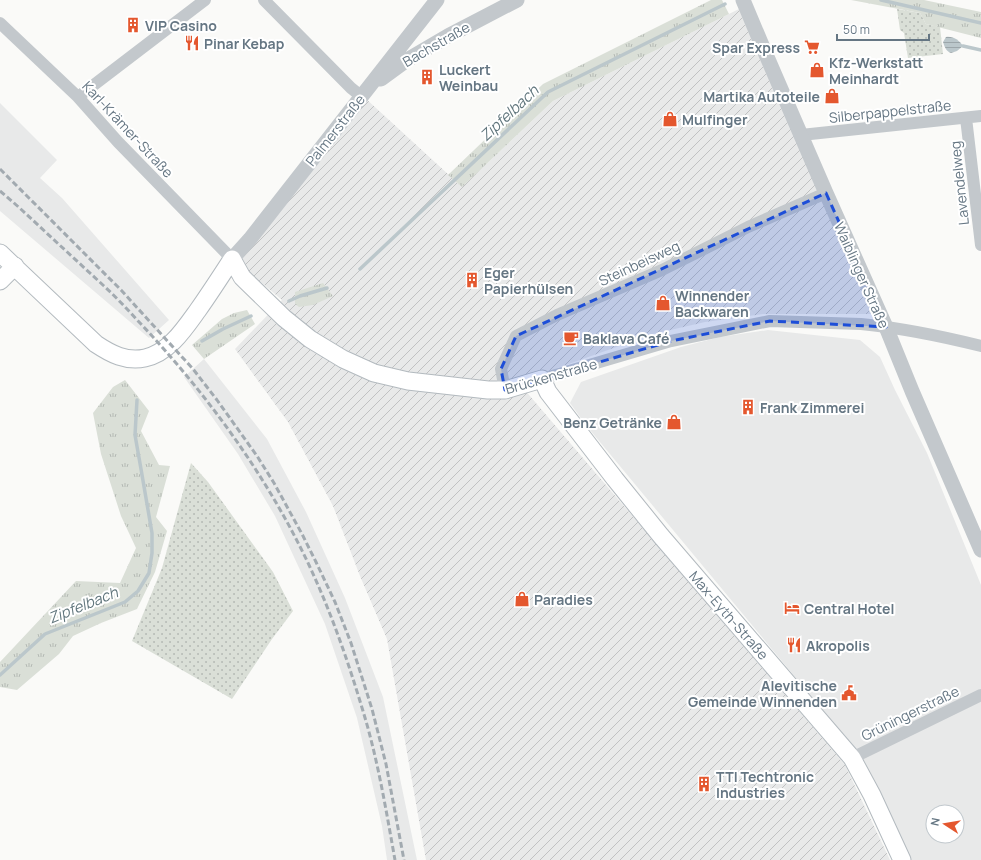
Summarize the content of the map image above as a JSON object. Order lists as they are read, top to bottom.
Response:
{
  "streets": {
    "main road": ["Brückenstraße", "Max-Eyth-Straße"],
    "street": [
      "Bachstraße",
      "Silberpappelstraße",
      "Karl-Krämer-Straße",
      "Palmerstraße",
      "Lavendelweg",
      "Steinbeisweg",
      "Waiblinger Straße",
      "Grüningerstraße"
    ]
  },
  "crossings": [
    ["Bachstraße", "Palmerstraße"],
    ["Silberpappelstraße", "Lavendelweg"],
    ["Silberpappelstraße", "Waiblinger Straße"],
    ["Karl-Krämer-Straße", "Palmerstraße"],
    ["Karl-Krämer-Straße", "Brückenstraße"],
    ["Palmerstraße", "Brückenstraße"],
    ["Steinbeisweg", "Waiblinger Straße"],
    ["Steinbeisweg", "Brückenstraße"],
    ["Waiblinger Straße", "Brückenstraße"],
    ["Brückenstraße", "Max-Eyth-Straße"],
    ["Max-Eyth-Straße", "Grüningerstraße"]
  ],
  "water": ["Zipfelbach"],
  "places": {
    "building": [
      "VIP Casino",
      "Luckert Weinbau",
      "Eger Papierhülsen",
      "Frank Zimmerei",
      "TTI Techtronic Industries"
    ],
    "restaurant": ["Pinar Kebap", "Akropolis"],
    "supermarket": ["Spar Express"],
    "shop": [
      "Kfz-Werkstatt Meinhardt",
      "Martika Autoteile",
      "Mulfinger",
      "Winnender Backwaren",
      "Benz Getränke",
      "Paradies"
    ],
    "cafe": ["Baklava Café"],
    "hotel": ["Central Hotel"],
    "public building": ["Alevitische Gemeinde Winnenden"]
  },
  "scale_bar": "50 m",
  "north": "left"
}
